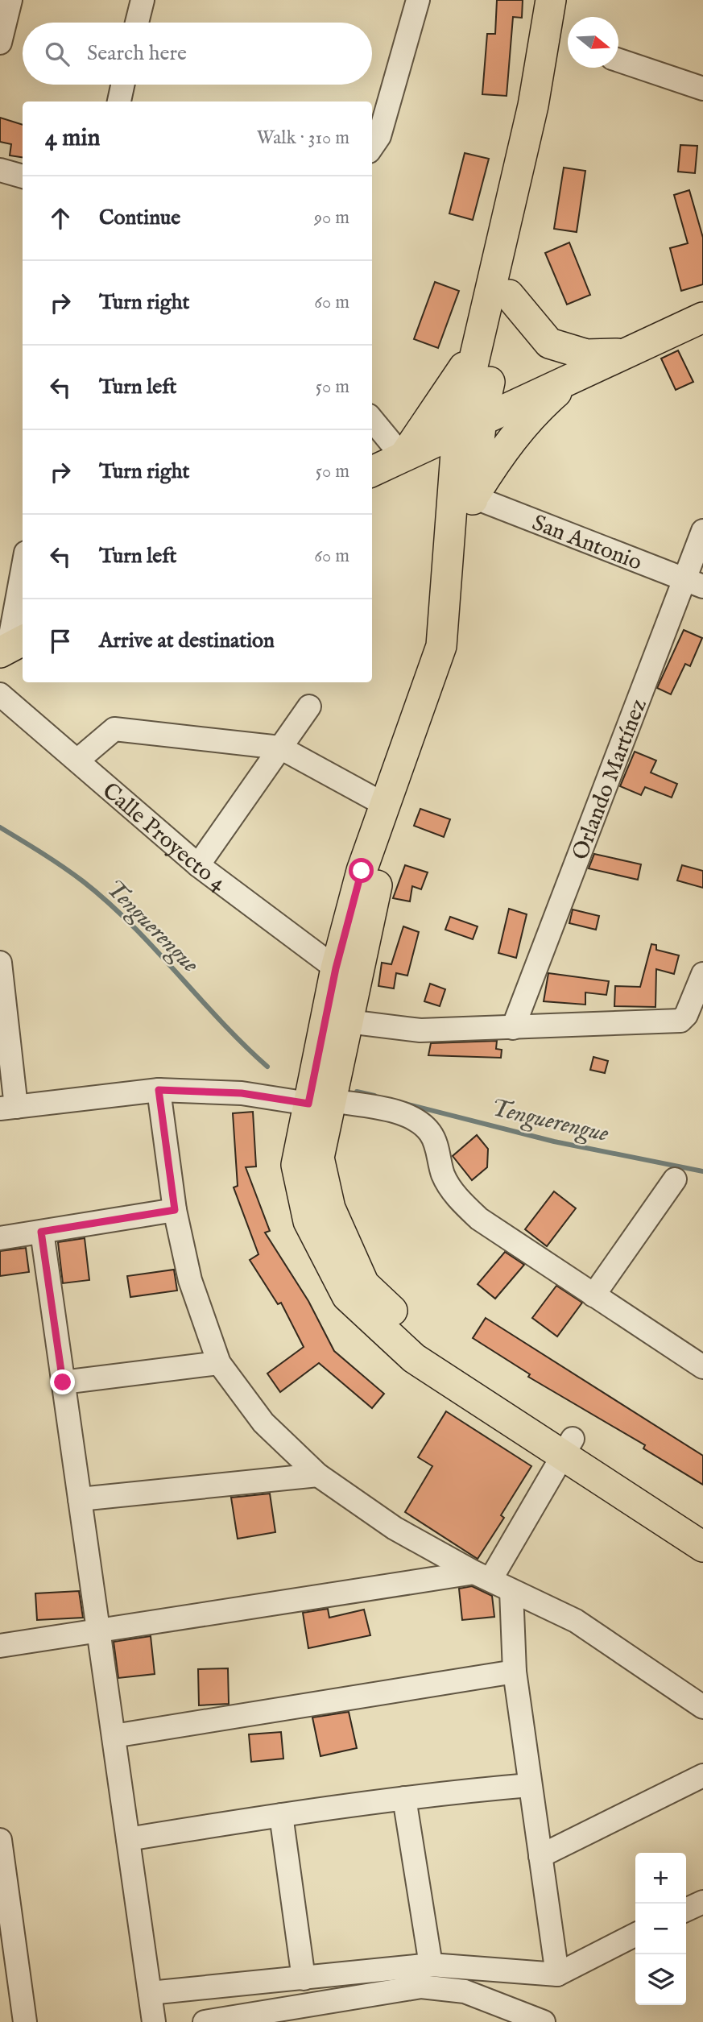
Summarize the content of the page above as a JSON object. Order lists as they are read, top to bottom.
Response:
{
  "streets": {
    "street": ["San Antonio", "Orlando Martínez", "Calle Proyecto 4"]
  },
  "crossings": [
    ["San Antonio", "Orlando Martínez"]
  ],
  "water": ["Tenguerengue"],
  "north": "right",
  "page": {
    "search": "Search here",
    "heading": ["4 min", "Walk · 310 m"],
    "list": [
      ["Continue", "90 m"],
      ["Turn right", "60 m"],
      ["Turn left", "50 m"],
      ["Turn right", "50 m"],
      ["Turn left", "60 m"],
      "Arrive at destination"
    ],
    "map_buttons": ["+", "−"]
  }
}
